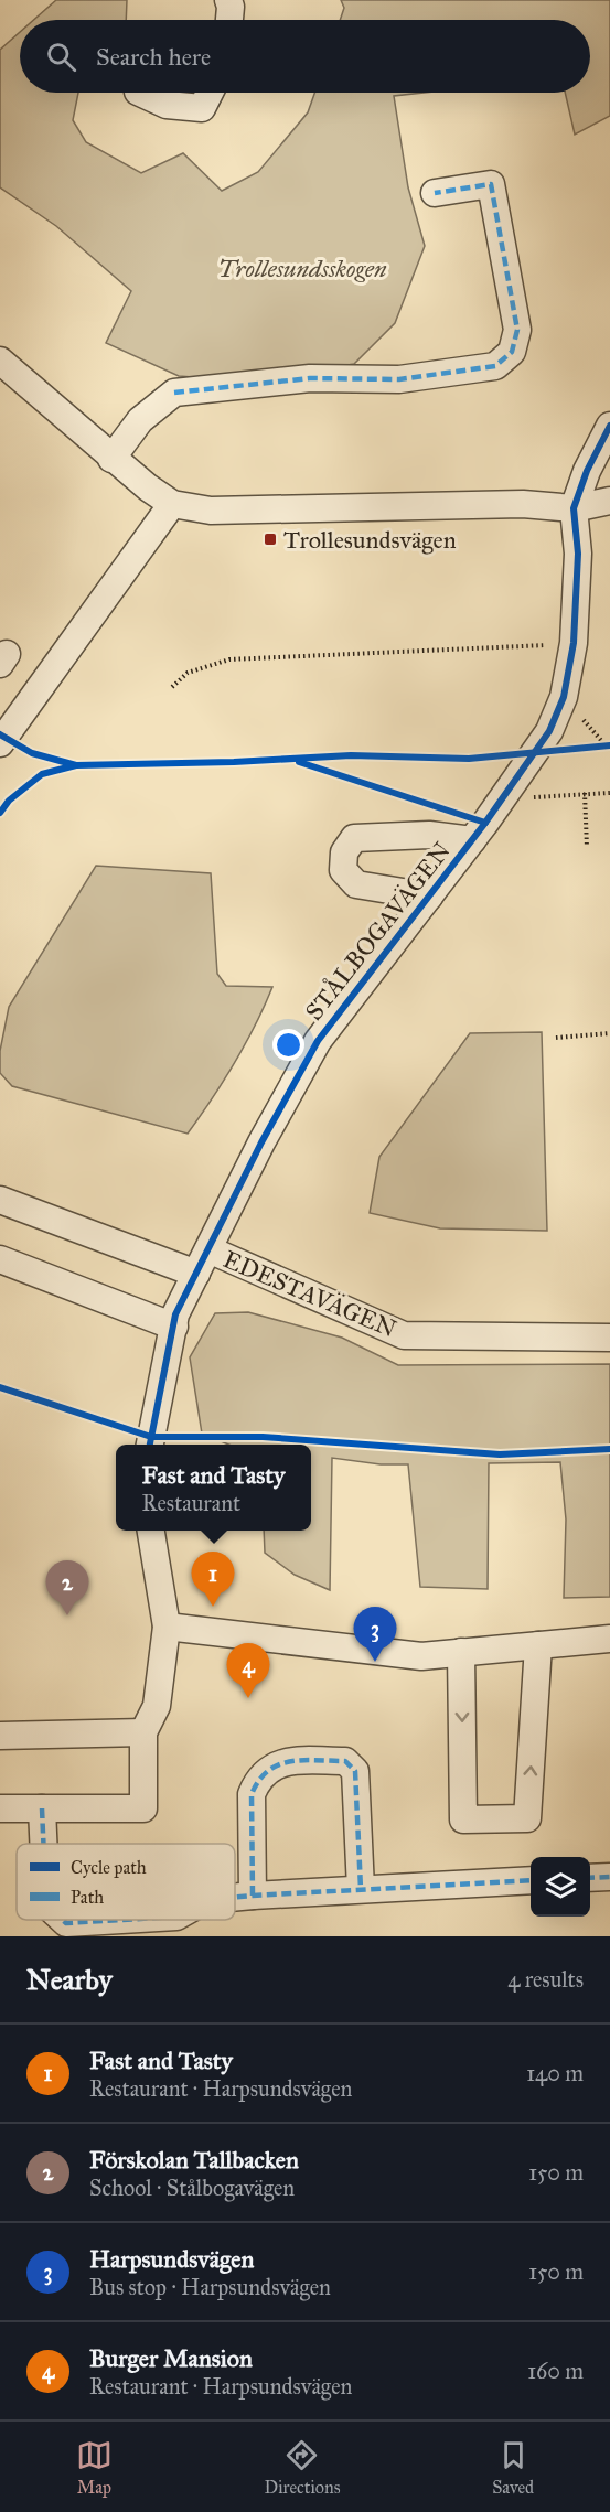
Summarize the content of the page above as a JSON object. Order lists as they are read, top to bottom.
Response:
{
  "streets": {
    "street": ["STÅLBOGAVÄGEN", "EDESTAVÄGEN"]
  },
  "crossings": [
    ["STÅLBOGAVÄGEN", "EDESTAVÄGEN"]
  ],
  "parks": ["Trollesundsskogen"],
  "places": {
    "transit": ["Trollesundsvägen"]
  },
  "legend": ["Cycle path", "Path"],
  "page": {
    "search": "Search here",
    "popup": ["Fast and Tasty", "Restaurant"],
    "pins": [
      "1",
      "2",
      "3",
      "4"
    ],
    "heading": ["Nearby", "4 results"],
    "list": [
      {
        "mark": "1",
        "name": "Fast and Tasty",
        "note": "Restaurant · Harpsundsvägen",
        "value": "140 m"
      },
      {
        "mark": "2",
        "name": "Förskolan Tallbacken",
        "note": "School · Stålbogavägen",
        "value": "150 m"
      },
      {
        "mark": "3",
        "name": "Harpsundsvägen",
        "note": "Bus stop · Harpsundsvägen",
        "value": "150 m"
      },
      {
        "mark": "4",
        "name": "Burger Mansion",
        "note": "Restaurant · Harpsundsvägen",
        "value": "160 m"
      }
    ],
    "nav": ["Map", "Directions", "Saved"]
  }
}
